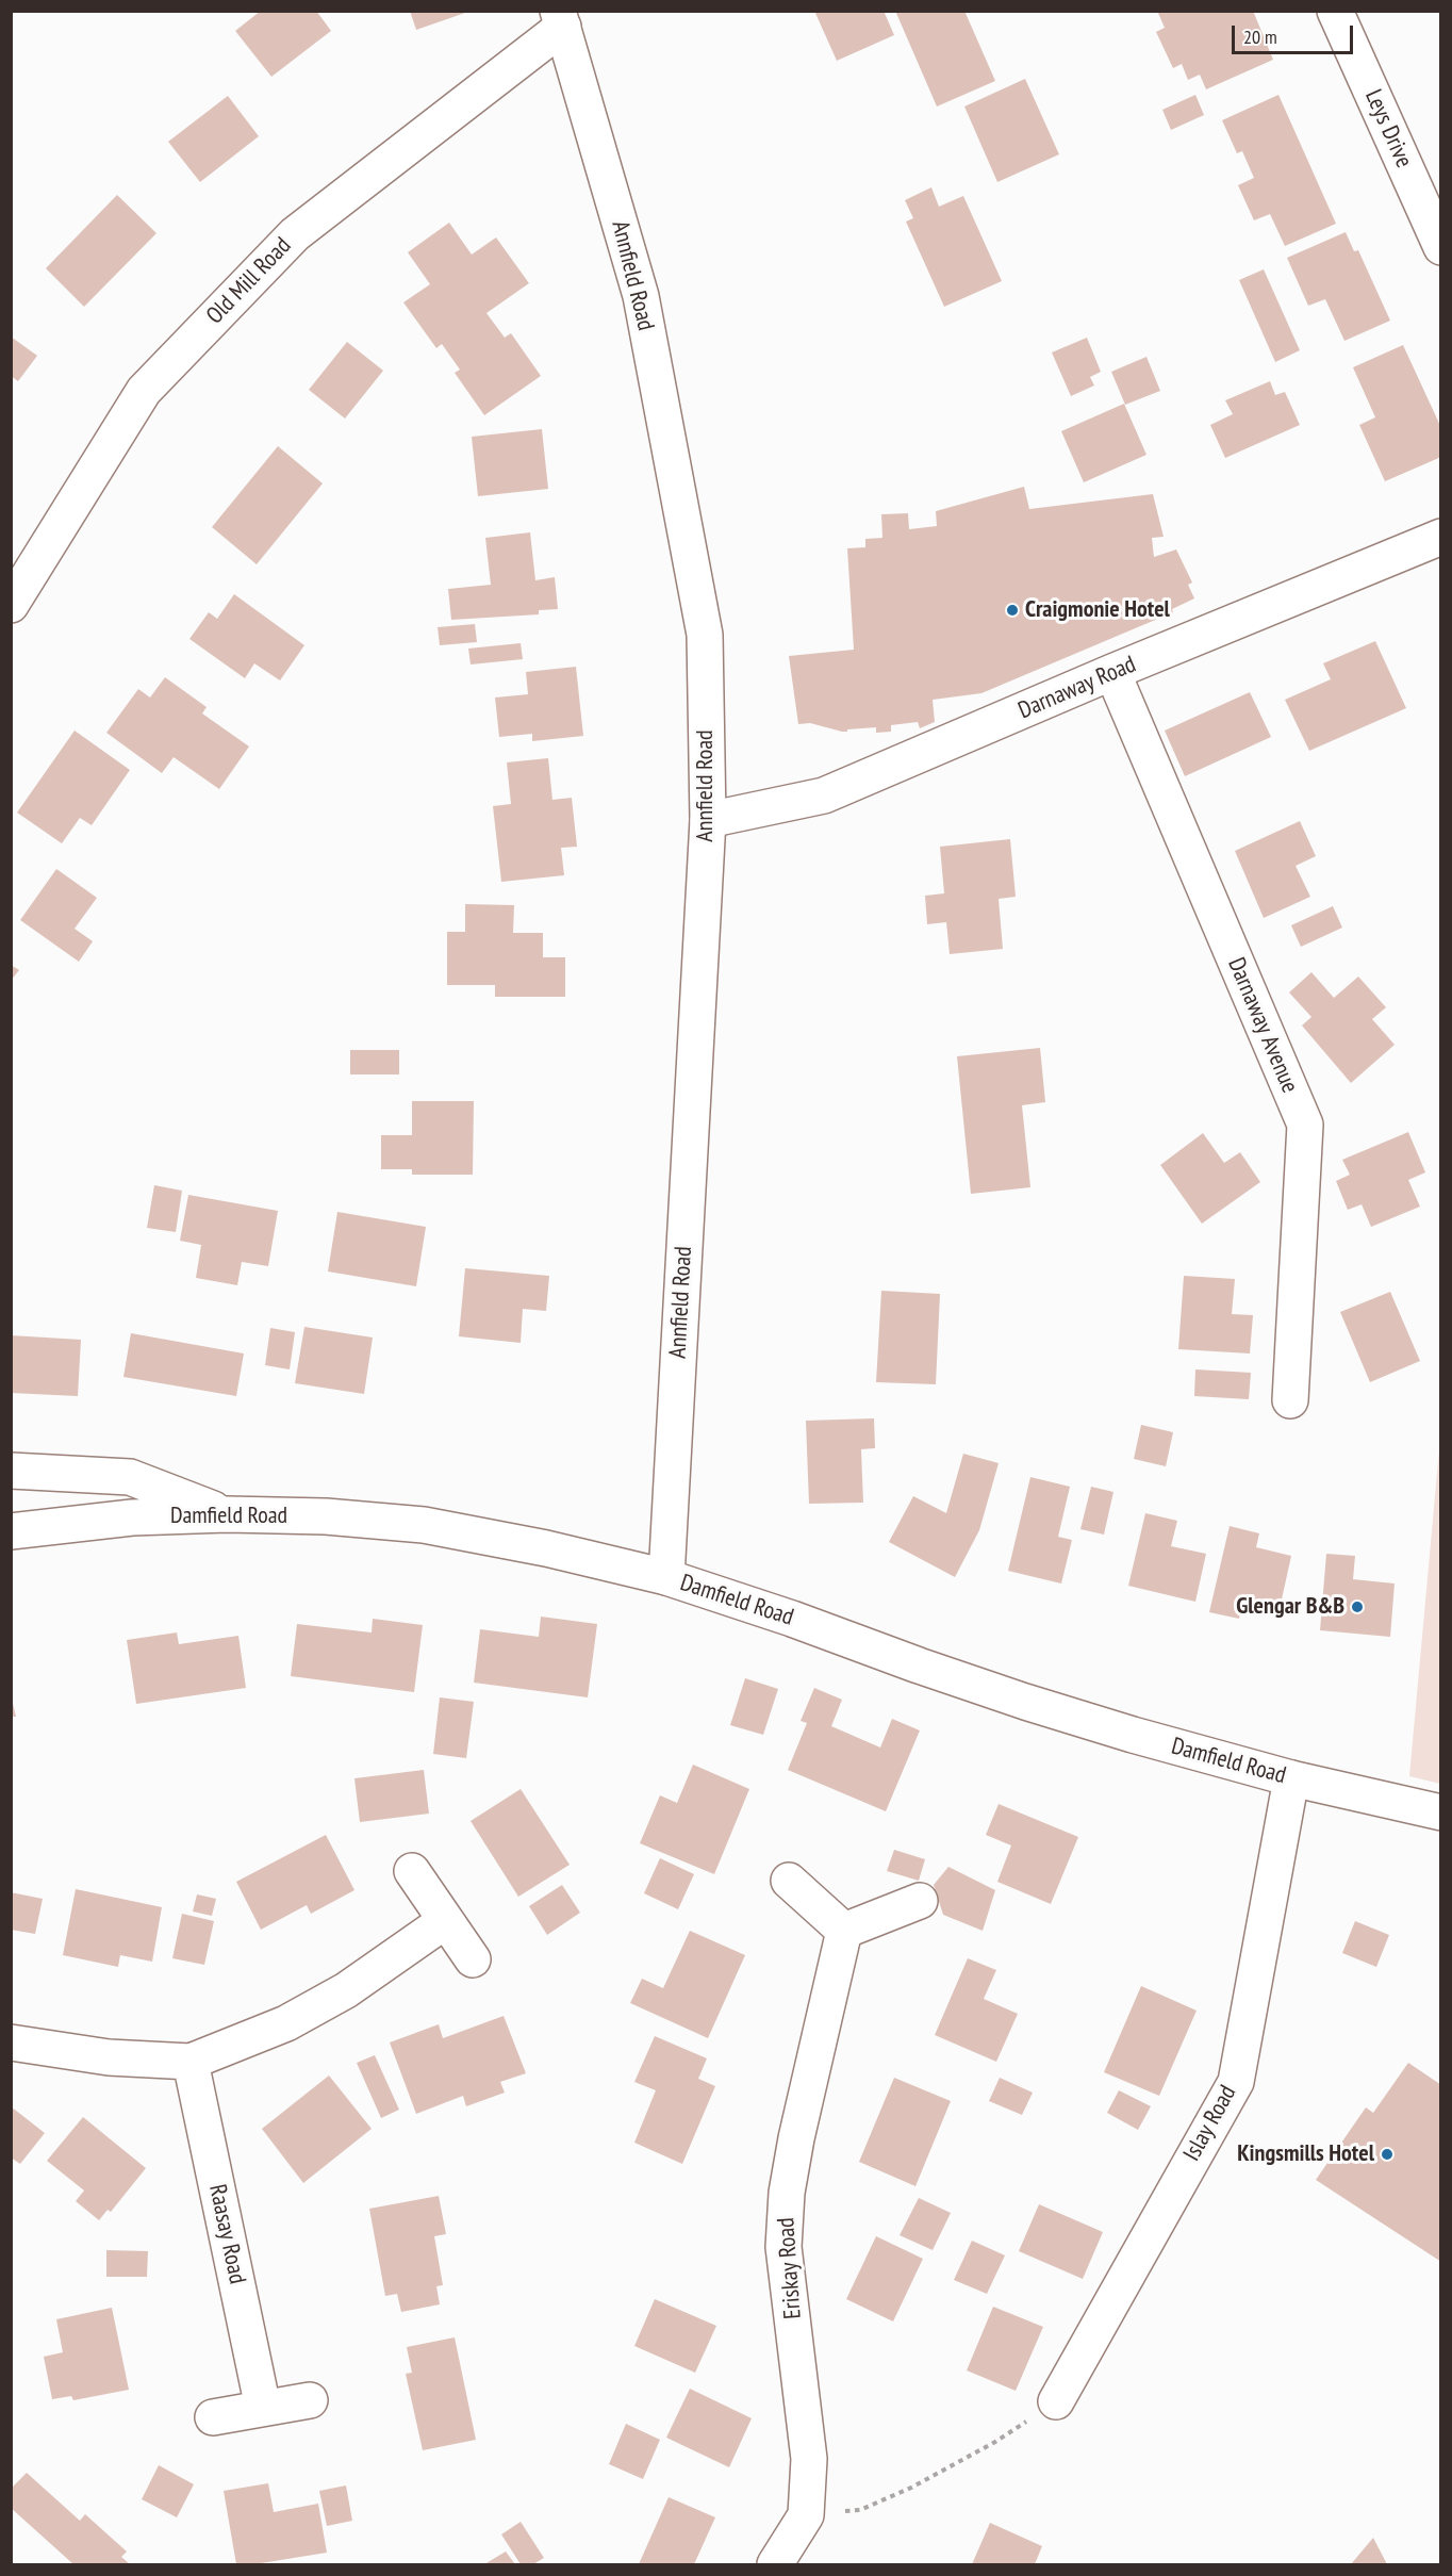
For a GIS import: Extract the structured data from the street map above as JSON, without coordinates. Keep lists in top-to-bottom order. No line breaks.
{"streets":{"street":["Leys Drive","Annfield Road","Old Mill Road","Darnaway Road","Darnaway Avenue","Damfield Road","Islay Road","Raasay Road","Eriskay Road"]},"crossings":[["Annfield Road","Old Mill Road"],["Annfield Road","Darnaway Road"],["Annfield Road","Damfield Road"],["Darnaway Road","Darnaway Avenue"],["Damfield Road","Islay Road"]],"places":["Craigmonie Hotel","Glengar B&B","Kingsmills Hotel"],"scale_bar":"20 m"}
